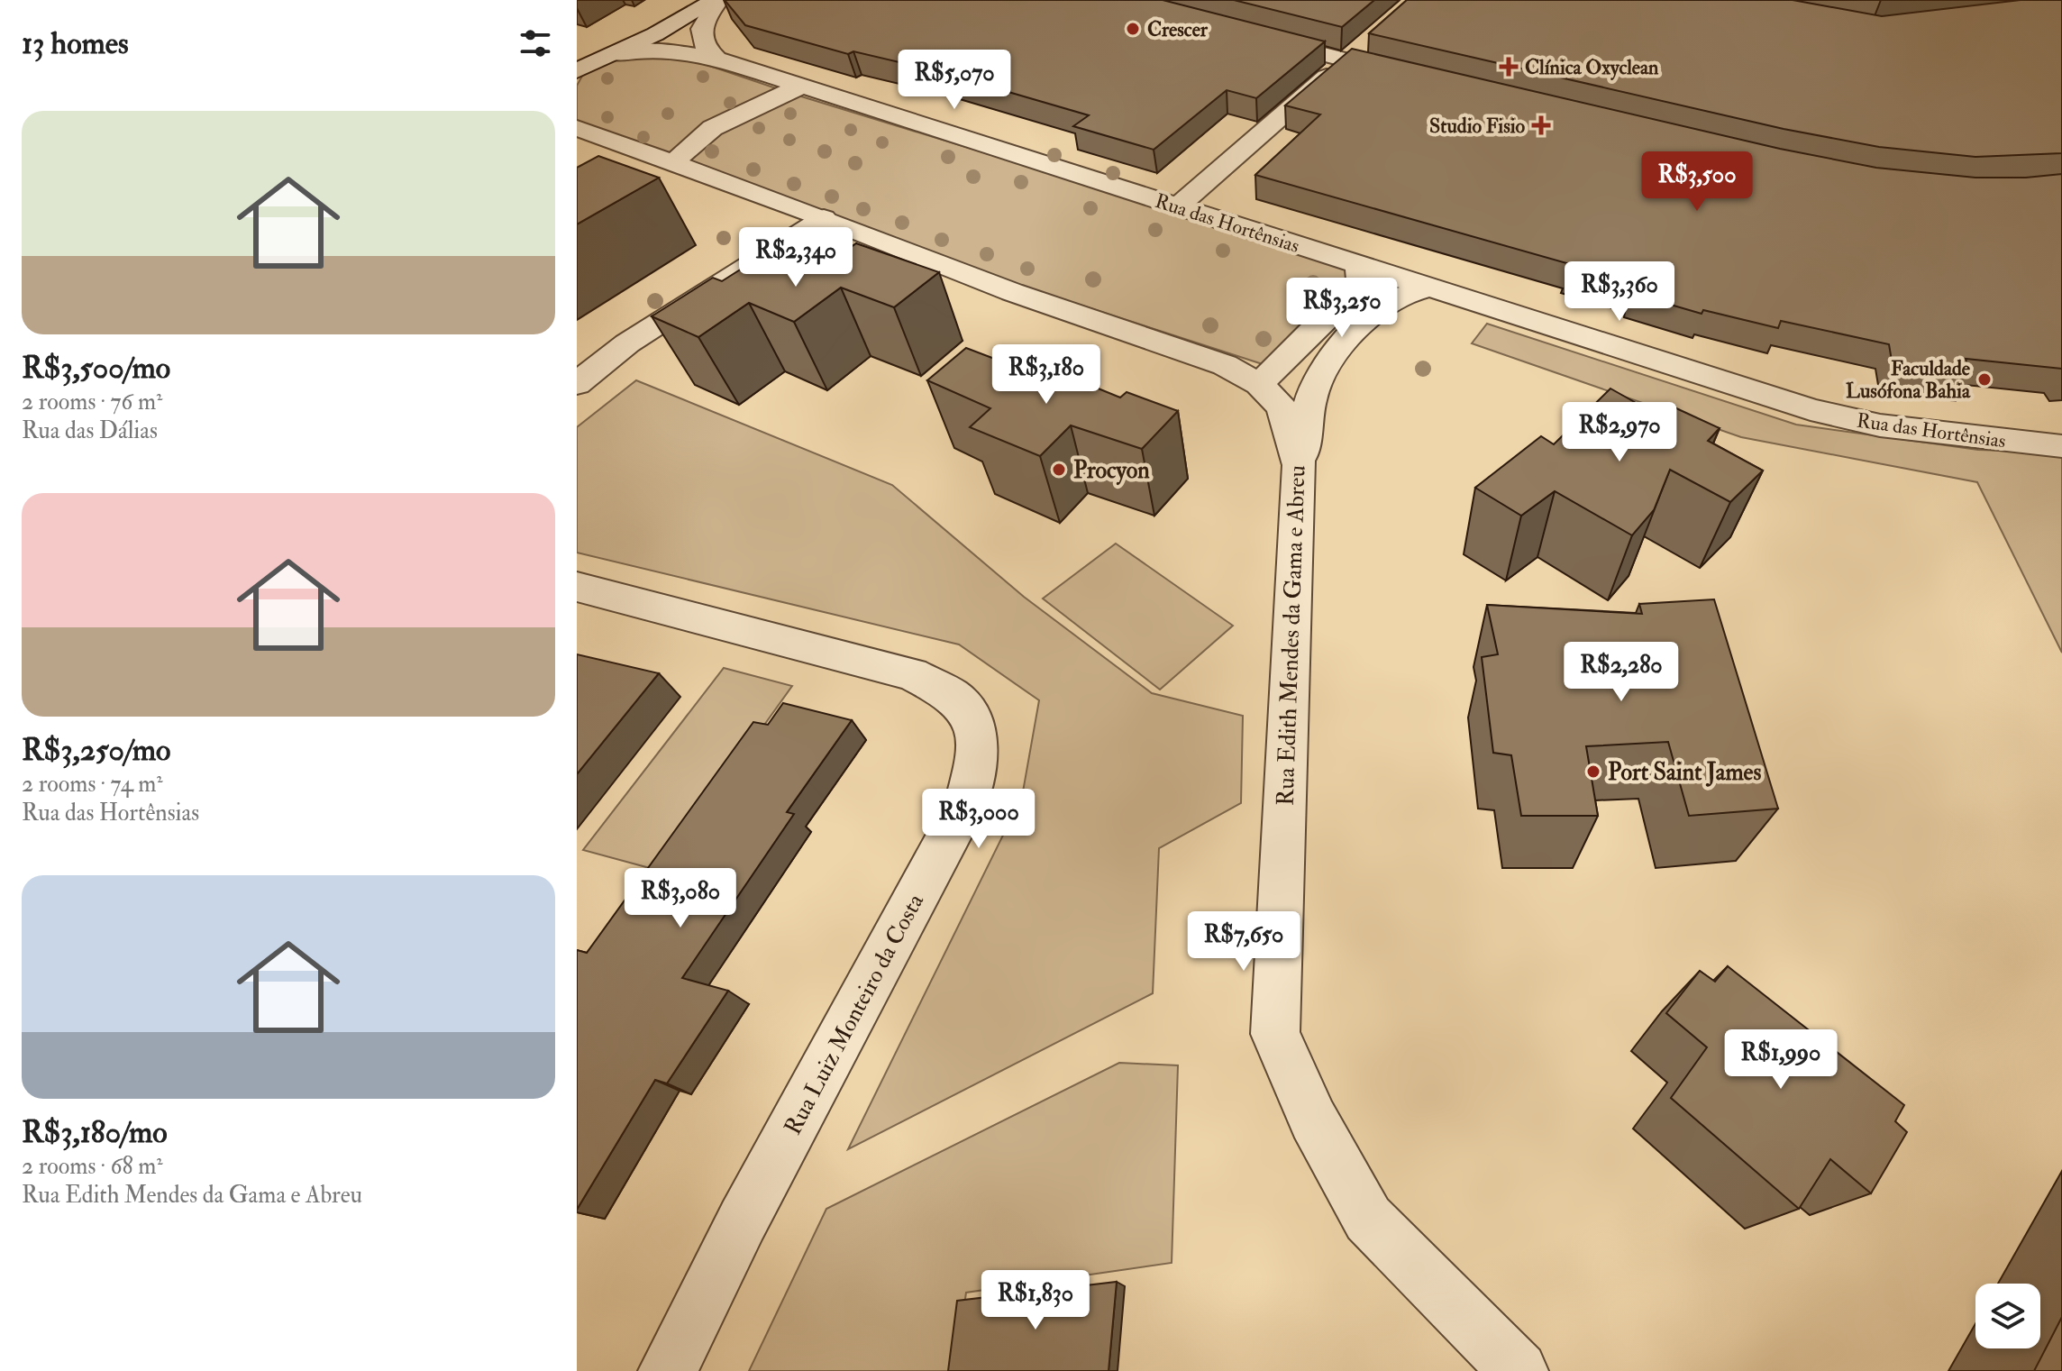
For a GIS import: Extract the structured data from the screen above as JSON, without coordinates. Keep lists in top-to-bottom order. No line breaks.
{"streets":{"street":["Rua das Hortênsias","Rua Edith Mendes da Gama e Abreu","Rua Luiz Monteiro da Costa"]},"places":{"other":["Crescer","Faculdade Lusófona Bahia","Procyon","Port Saint James"],"health":["Clínica Oxyclean","Studio Fisio"]},"page":{"heading":"13 homes","price":["R$5,070","R$3,500","R$2,340","R$3,360","R$3,250","R$3,180","R$2,970","R$2,280","R$3,000","R$3,080","R$7,650","R$1,990","R$1,830"],"list":[{"name":"R$3,500/mo","note":"2 rooms · 76 m² · Rua das Dálias"},{"name":"R$3,250/mo","note":"2 rooms · 74 m² · Rua das Hortênsias"},{"name":"R$3,180/mo","note":"2 rooms · 68 m² · Rua Edith Mendes da Gama e Abreu"}]}}
